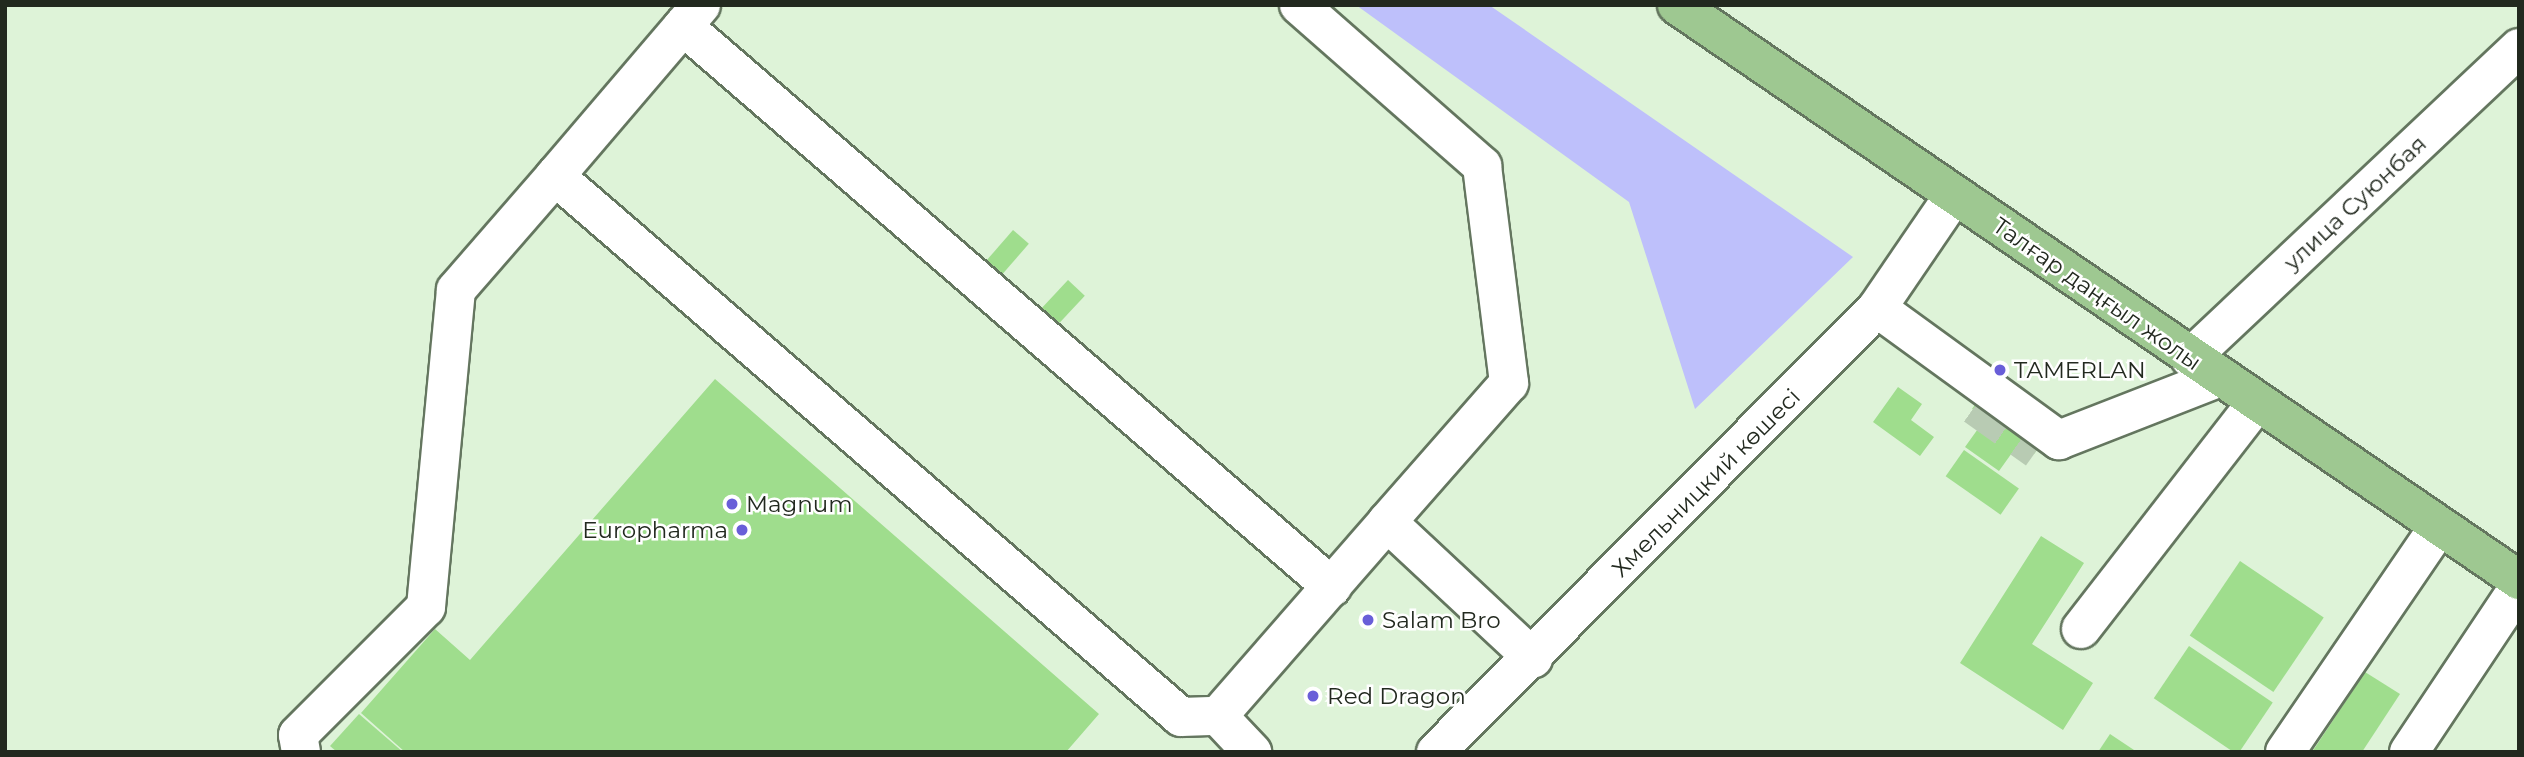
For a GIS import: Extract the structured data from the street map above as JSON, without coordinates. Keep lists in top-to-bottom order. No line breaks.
{"streets":{"main road":["Талғар даңғыл жолы"],"street":["улица Суюнбая","Хмельницкий көшесі"]},"crossings":[["улица Суюнбая","Талғар даңғыл жолы"],["Талғар даңғыл жолы","Хмельницкий көшесі"]],"places":["TAMERLAN","Magnum","Europharma","Salam Bro","Red Dragon"]}
